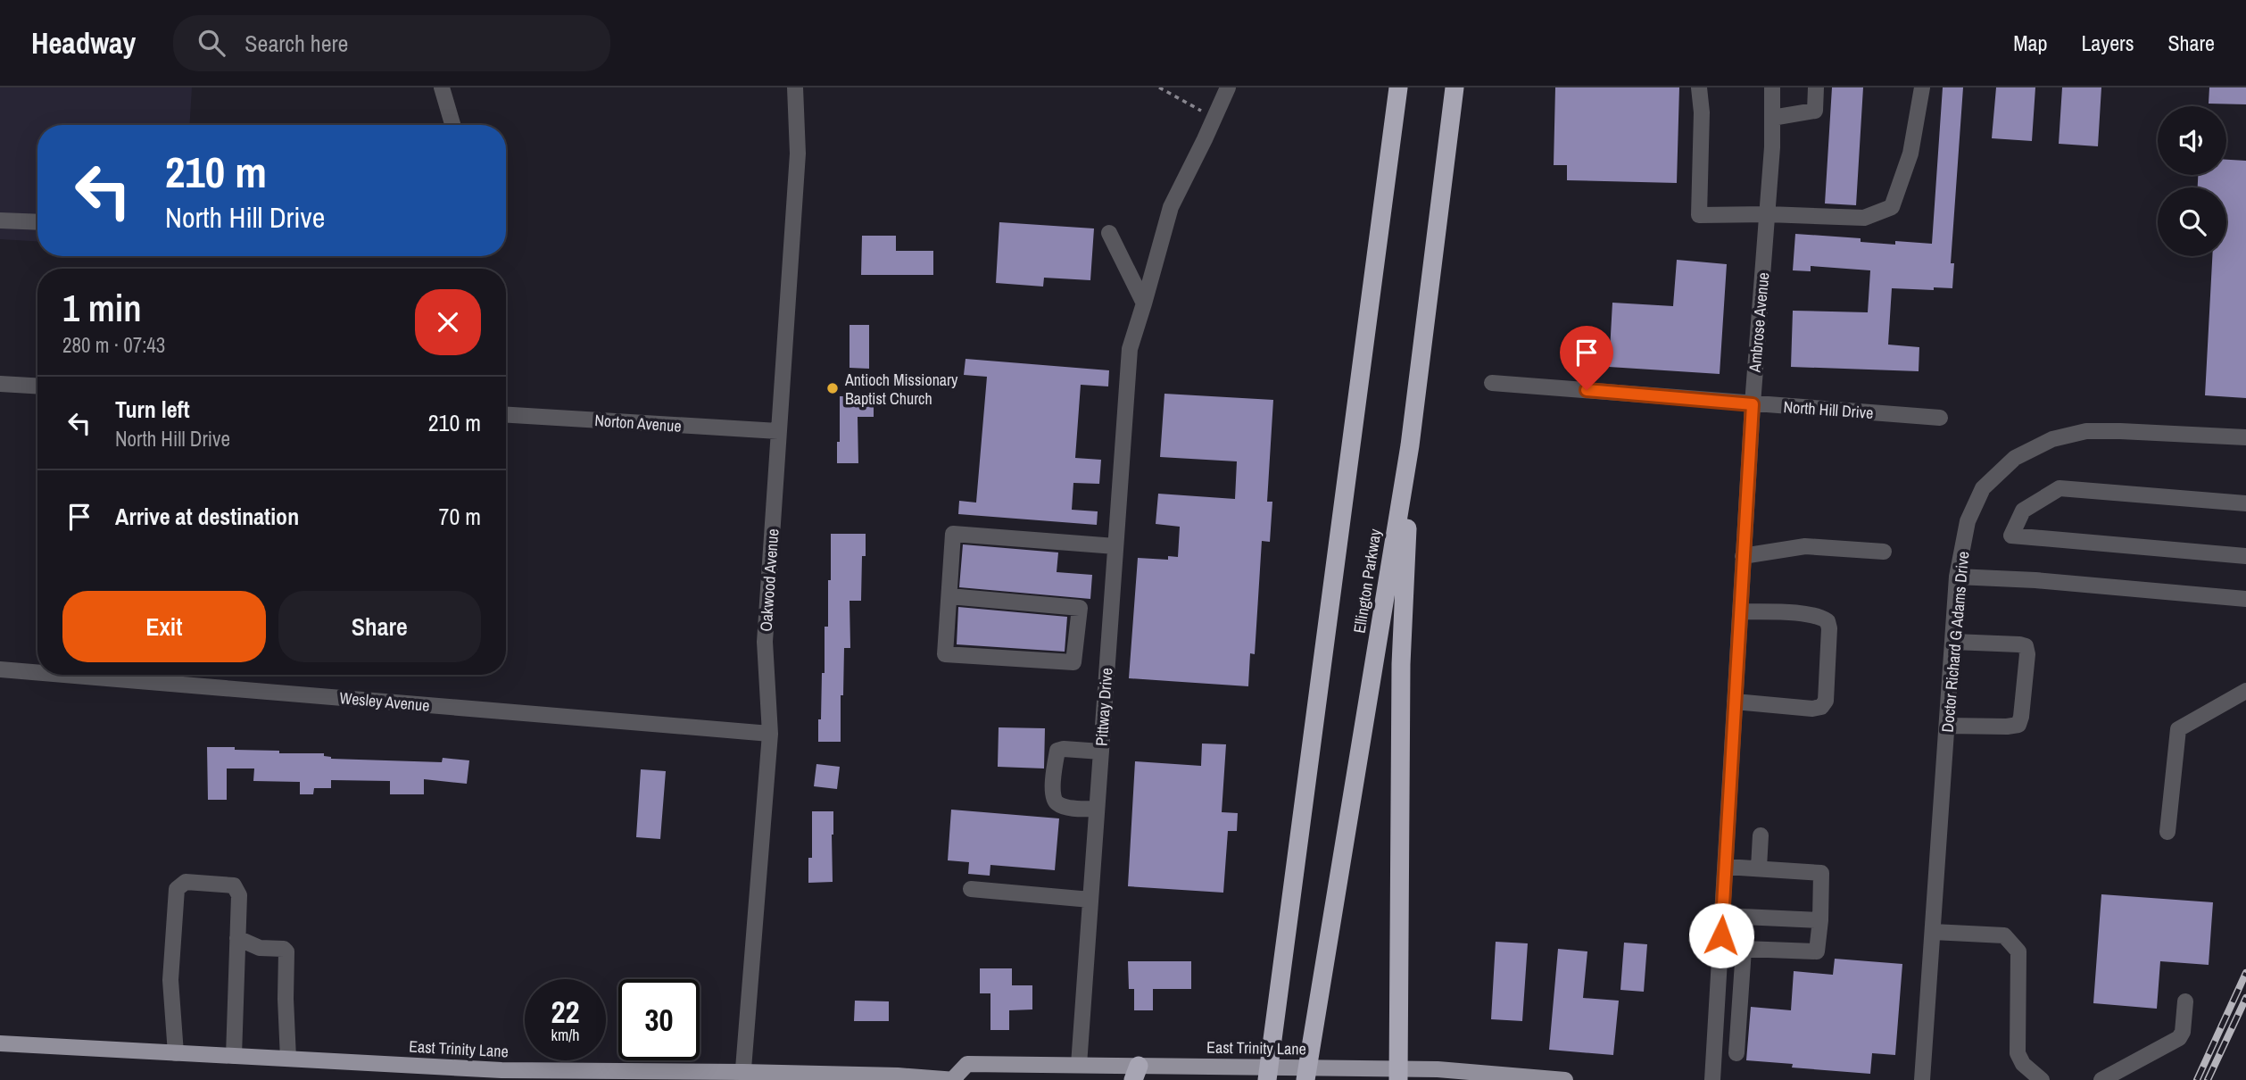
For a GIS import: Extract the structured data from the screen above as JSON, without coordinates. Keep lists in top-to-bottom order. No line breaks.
{"streets":{"highway":["Ellington Parkway"],"main road":["East Trinity Lane"],"street":["Ambrose Avenue","North Hill Drive","Norton Avenue","Oakwood Avenue","Doctor Richard G Adams Drive","Wesley Avenue","Pittway Drive"]},"crossings":[["Ambrose Avenue","North Hill Drive"],["Norton Avenue","Oakwood Avenue"],["Oakwood Avenue","Wesley Avenue"],["Oakwood Avenue","East Trinity Lane"],["Pittway Drive","East Trinity Lane"]],"places":["Antioch Missionary Baptist Church"],"page":{"header":"Headway","search":"Search here","nav":["Map","Layers","Share"],"turn":["210 m","North Hill Drive"],"heading":["1 min","280 m · 07:43"],"list":[{"name":"Turn left","note":"North Hill Drive","value":"210 m"},{"name":"Arrive at destination","value":"70 m"}],"buttons":["Exit","Share"],"speed":"22 km/h","limit":"30"}}
